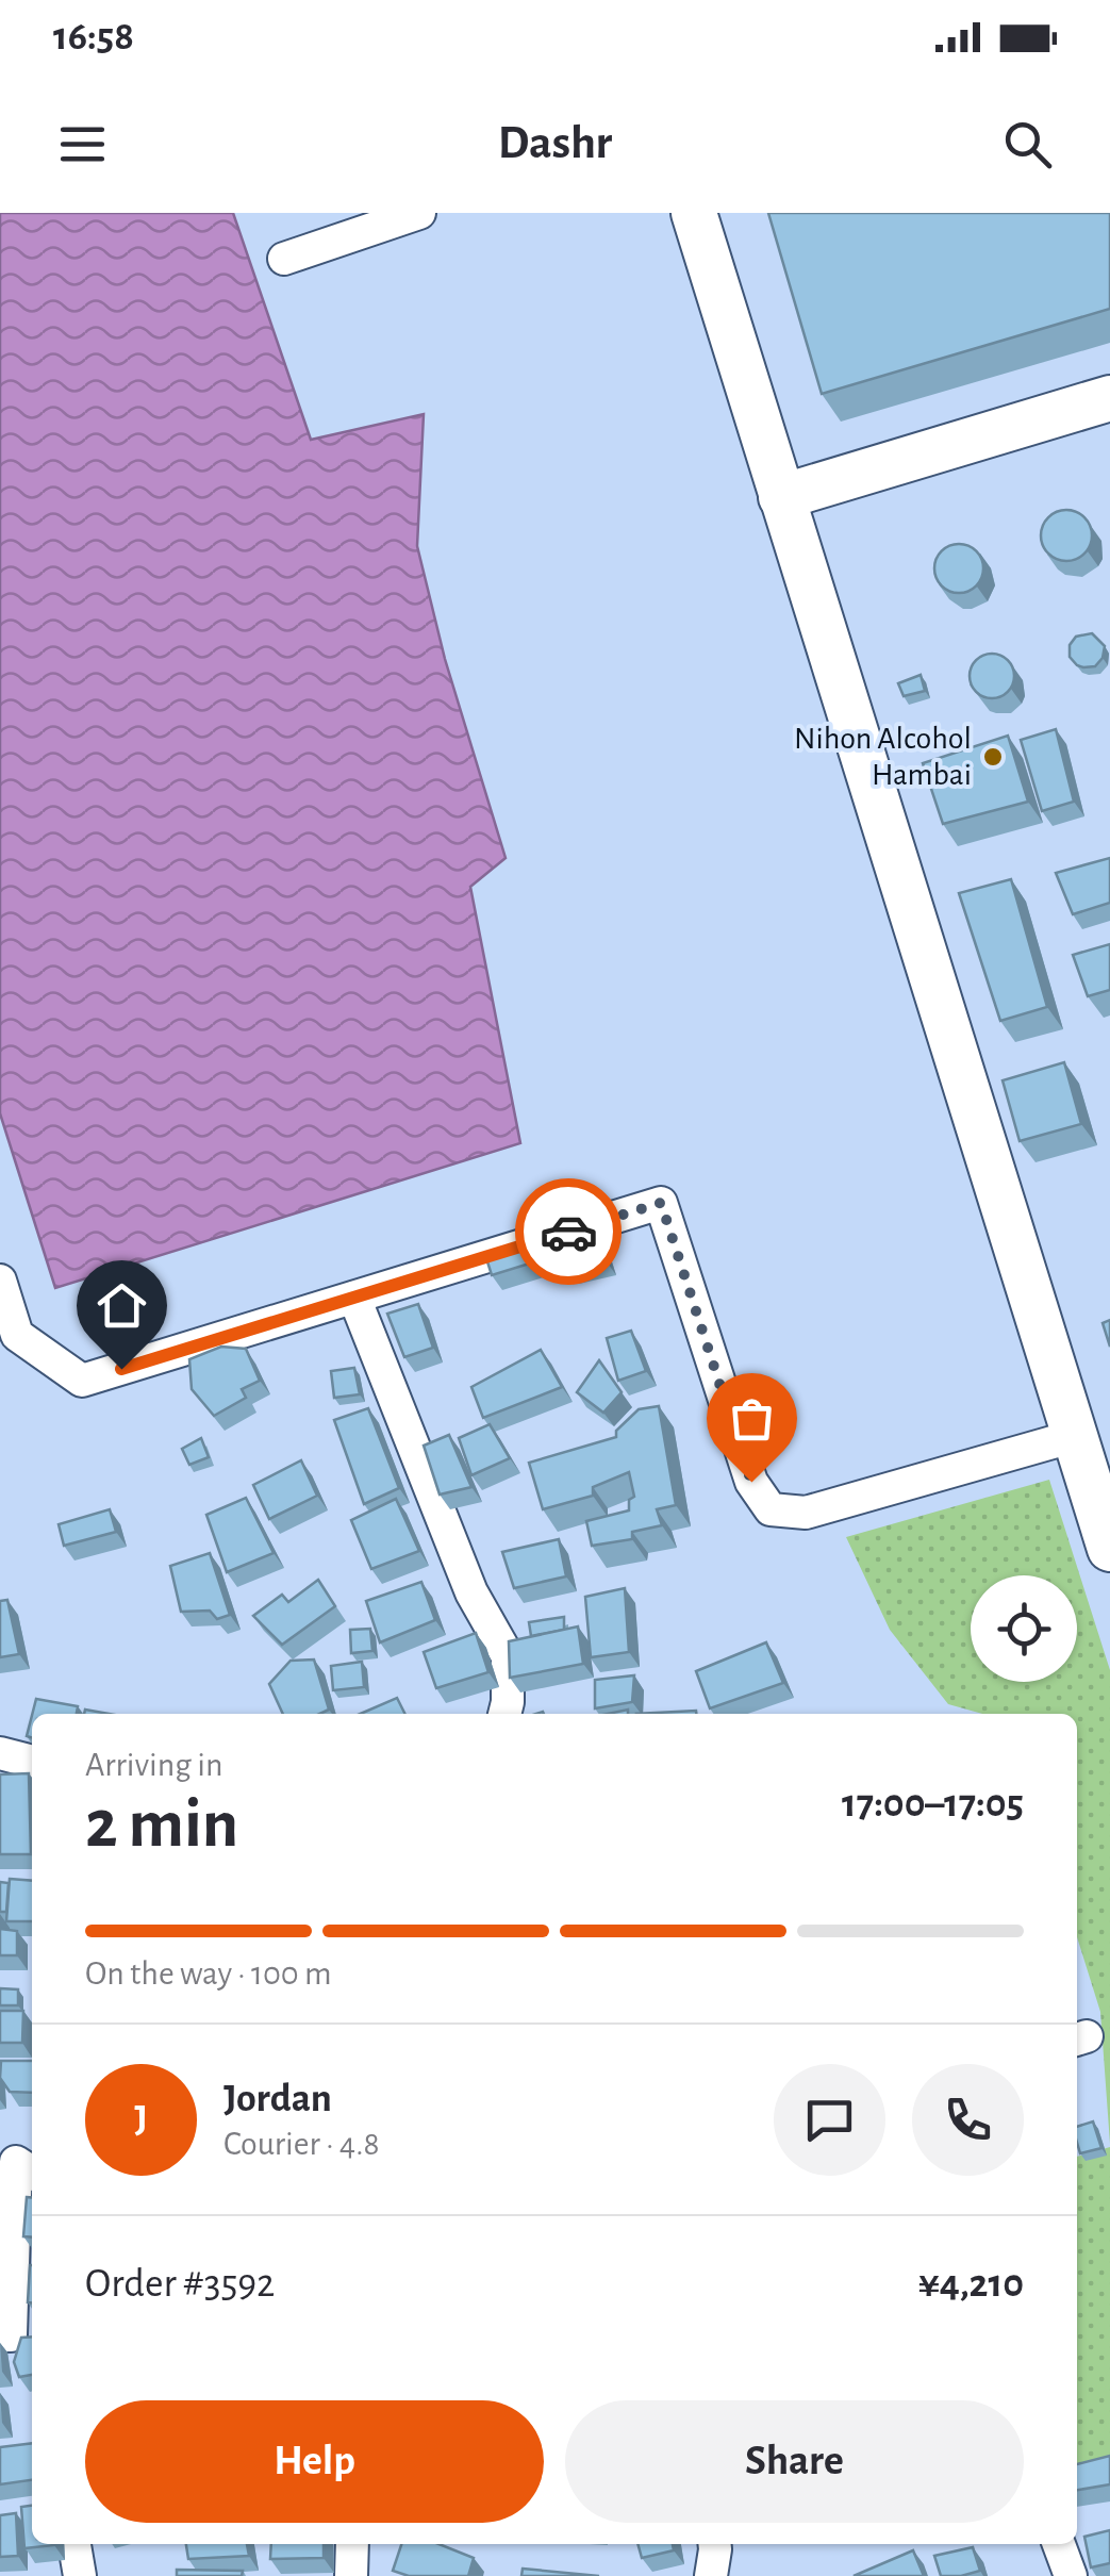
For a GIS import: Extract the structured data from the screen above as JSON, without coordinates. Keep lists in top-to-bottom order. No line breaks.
{"places":["Nihon Alcohol Hambai"],"page":{"status":"16:58","header":"Dashr","heading":["2 min","Arriving in","17:00–17:05"],"panel":["Jordan","Courier · 4.8","Order #3592","¥4,210"],"bar":"On the way · 100 m","round":"J","buttons":["Help","Share"]}}
